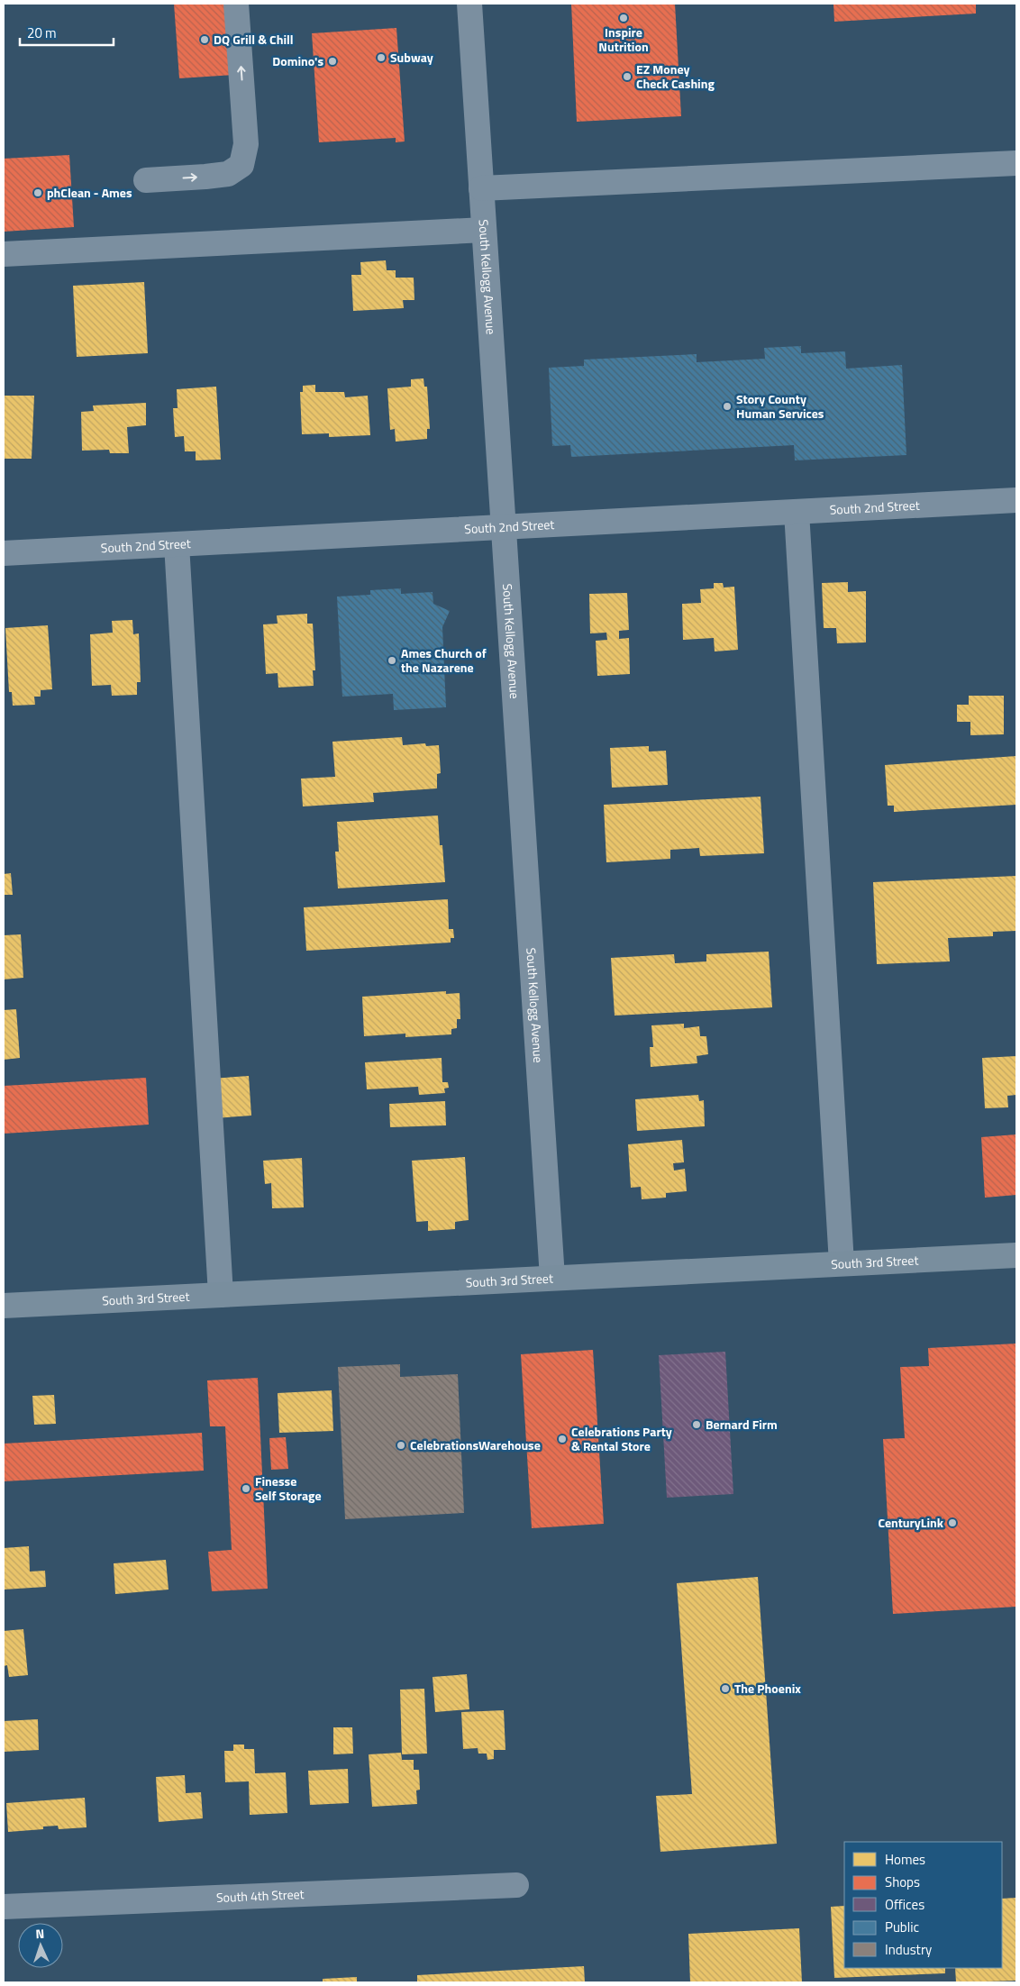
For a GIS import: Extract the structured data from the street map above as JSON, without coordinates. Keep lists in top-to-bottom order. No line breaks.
{"streets":{"main road":["South 3rd Street"],"street":["South Kellogg Avenue","South 2nd Street","South 4th Street"]},"crossings":[["South Kellogg Avenue","South 2nd Street"],["South Kellogg Avenue","South 3rd Street"]],"places":["Inspire Nutrition","DQ Grill & Chill","Subway","Domino's","EZ Money Check Cashing","phClean - Ames","Story County Human Services","Ames Church of the Nazarene","Bernard Firm","Celebrations Party & Rental Store","CelebrationsWarehouse","Finesse Self Storage","CenturyLink","The Phoenix"],"legend":["Homes","Shops","Offices","Public","Industry"],"scale_bar":"20 m","north":"top"}
